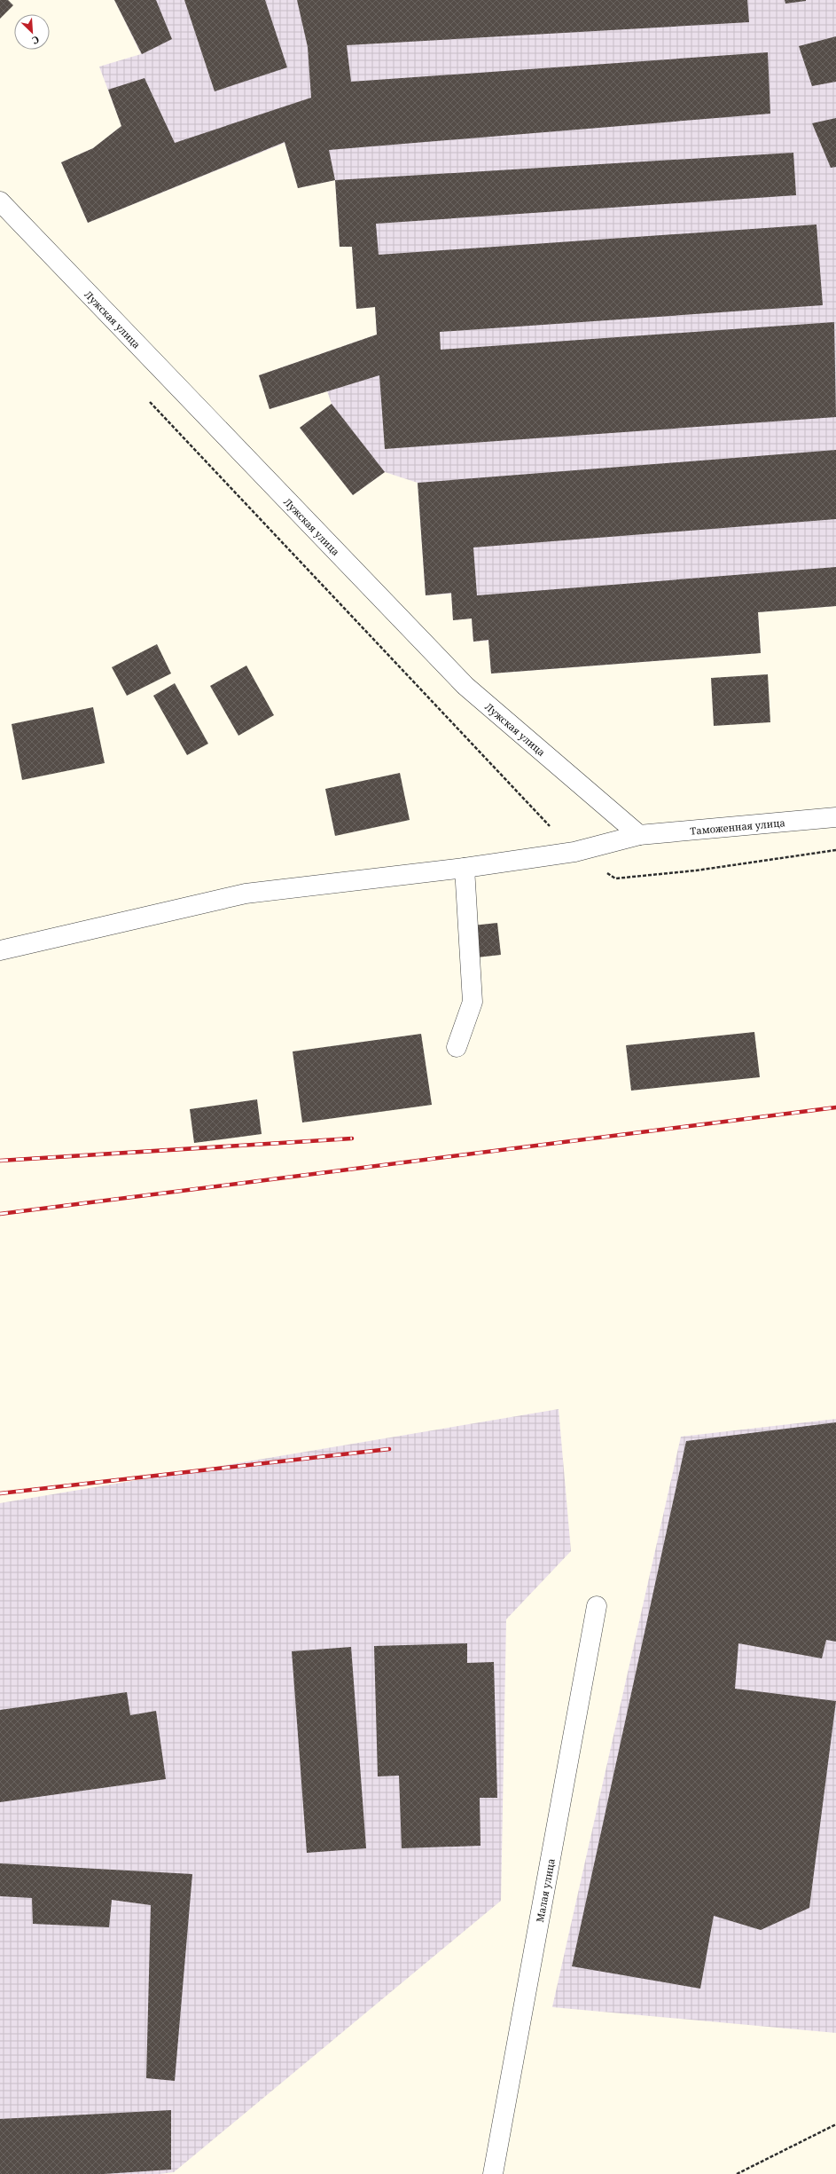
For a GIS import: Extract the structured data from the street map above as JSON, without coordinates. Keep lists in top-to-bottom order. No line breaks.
{"streets":{"street":["Лужская улица","Таможенная улица","Малая улица"]},"crossings":[["Лужская улица","Таможенная улица"]],"north":"bottom right"}
